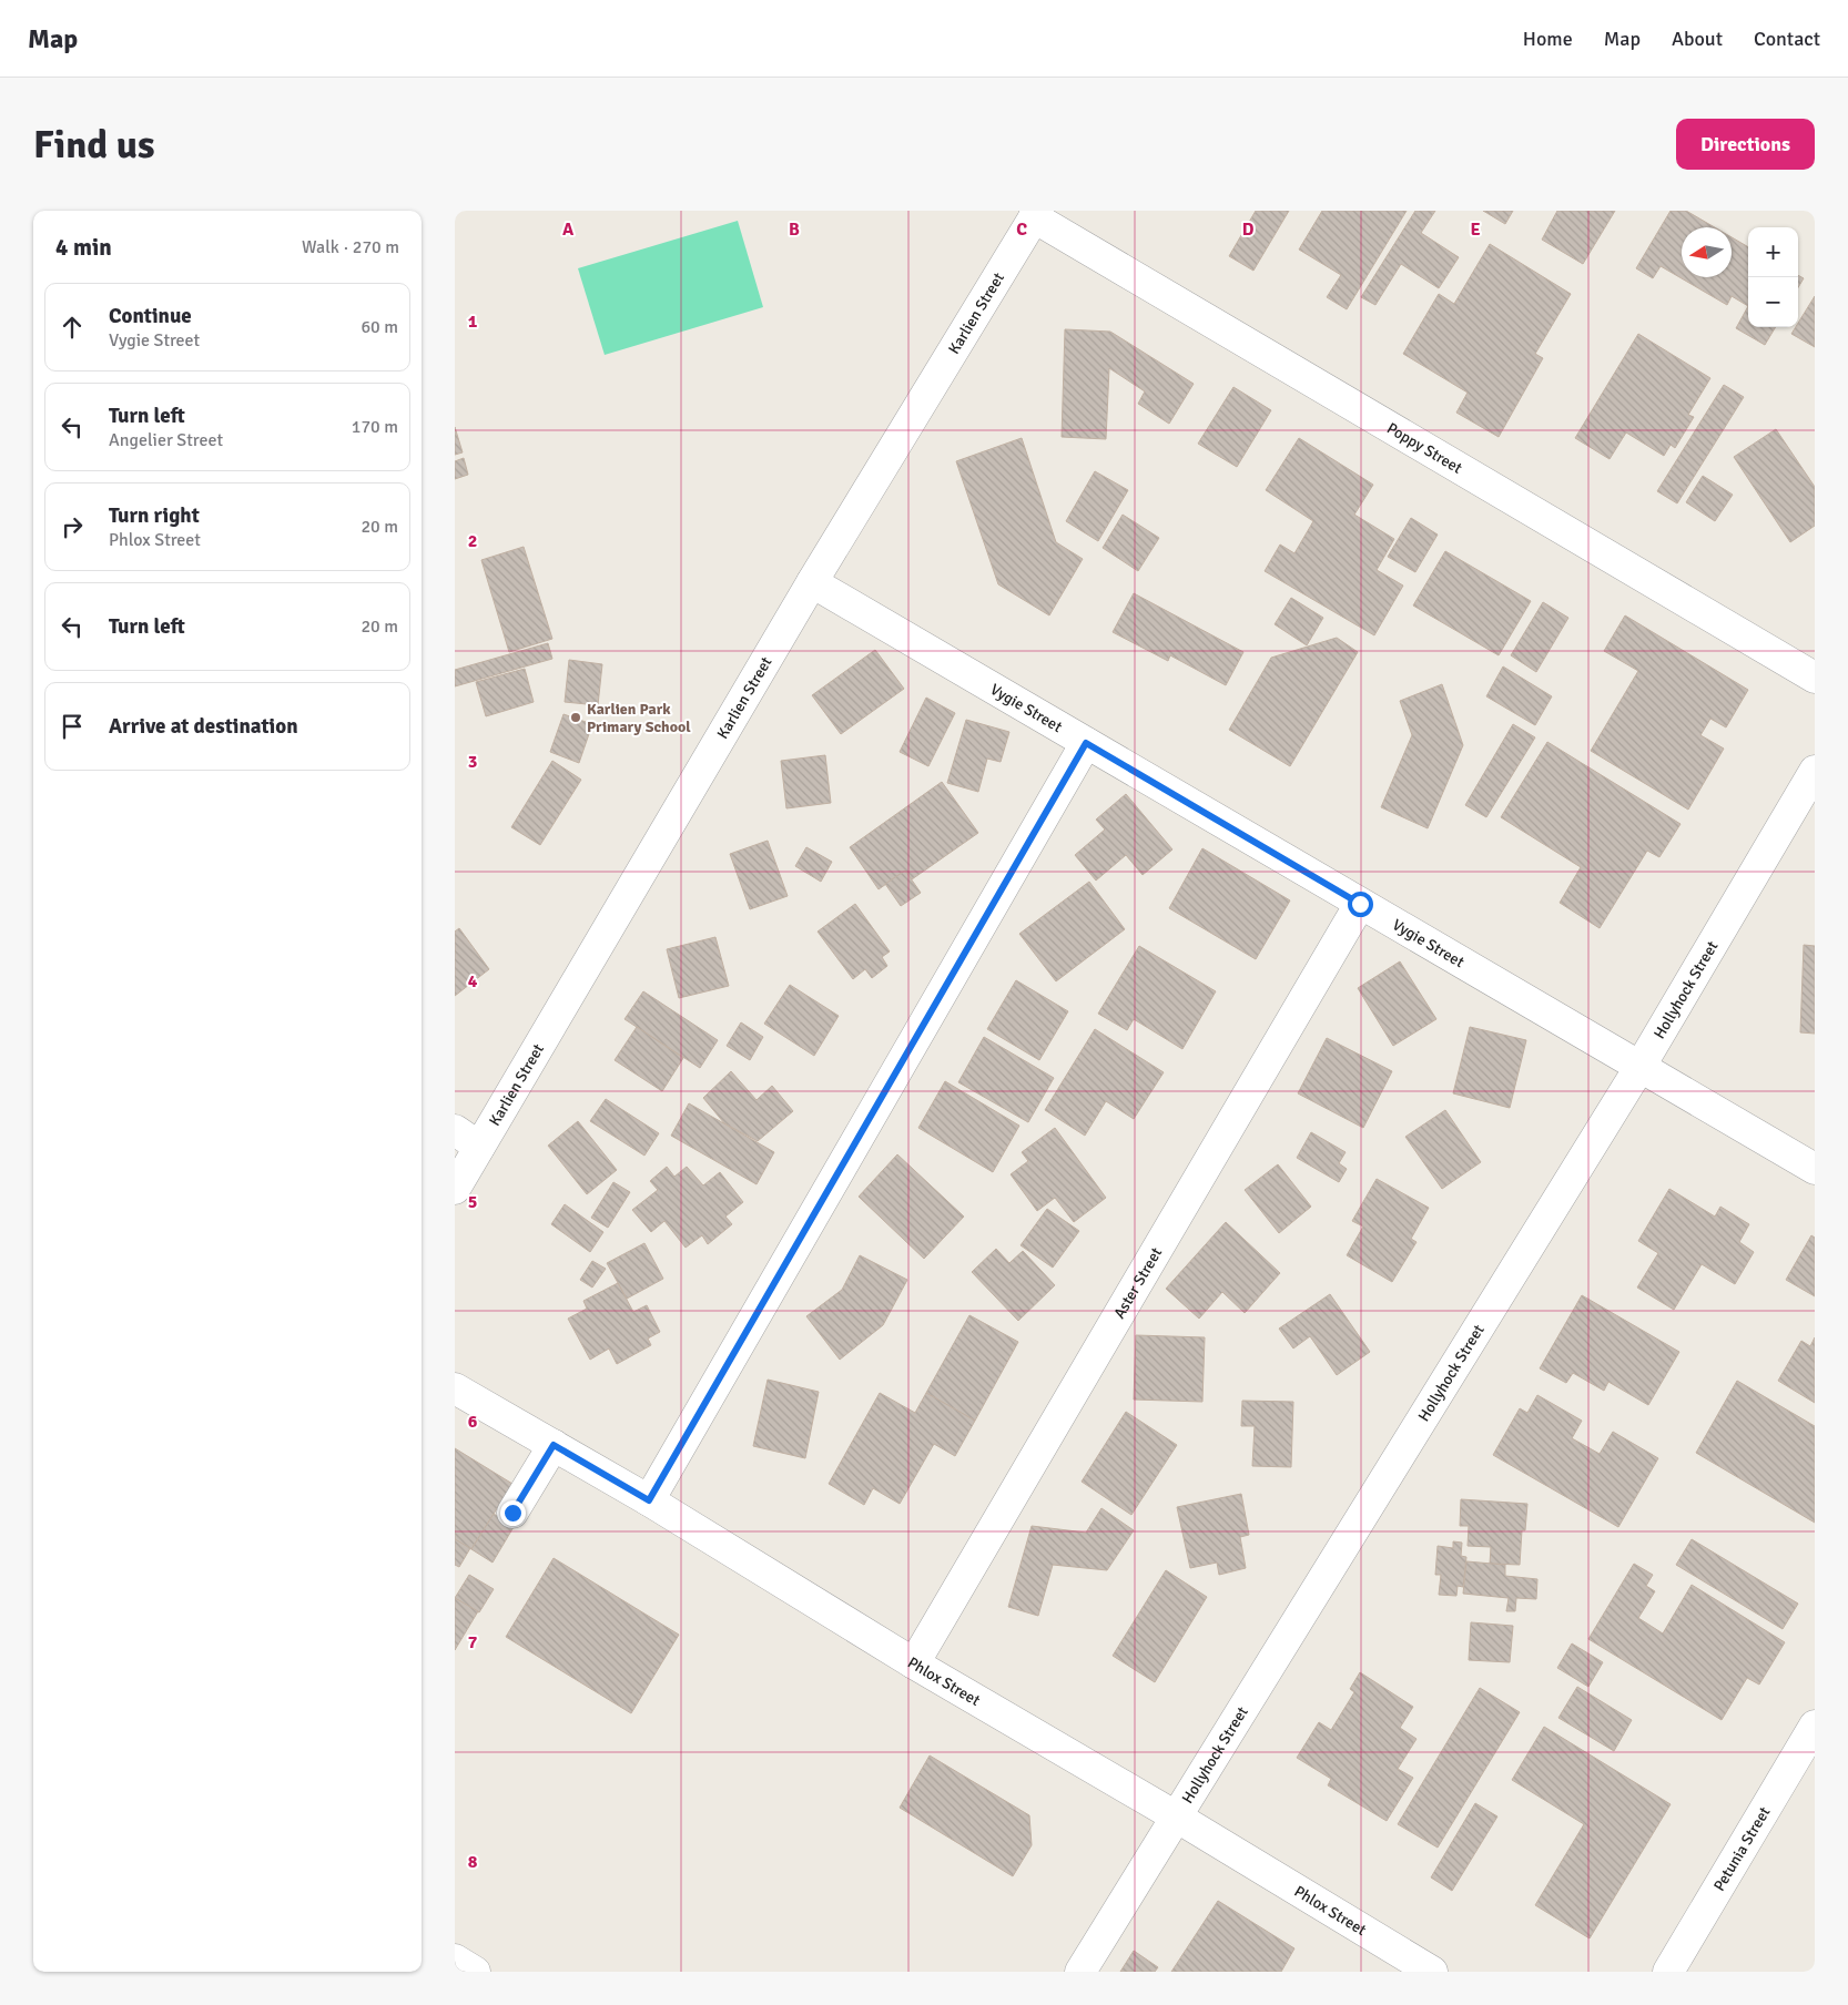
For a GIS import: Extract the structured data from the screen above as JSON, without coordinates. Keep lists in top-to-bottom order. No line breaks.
{"streets":{"street":["Karlien Street","Poppy Street","Vygie Street","Hollyhock Street","Aster Street","Phlox Street","Petunia Street"]},"crossings":[["Karlien Street","Poppy Street"],["Karlien Street","Vygie Street"],["Vygie Street","Hollyhock Street"],["Vygie Street","Aster Street"],["Hollyhock Street","Phlox Street"],["Aster Street","Phlox Street"]],"places":["Karlien Park Primary School"],"north":"left","page":{"header":"Map","nav":["Home","Map","About","Contact"],"buttons":"Directions","title":"Find us","heading":["4 min","Walk · 270 m"],"map_buttons":["+","−"],"list":[["Continue","Vygie Street","60 m"],["Turn left","Angelier Street","170 m"],["Turn right","Phlox Street","20 m"],["Turn left","20 m"],"Arrive at destination"]},"grid":{"columns":["A","B","C","D","E"],"rows":["1","2","3","4","5","6","7","8"]}}
